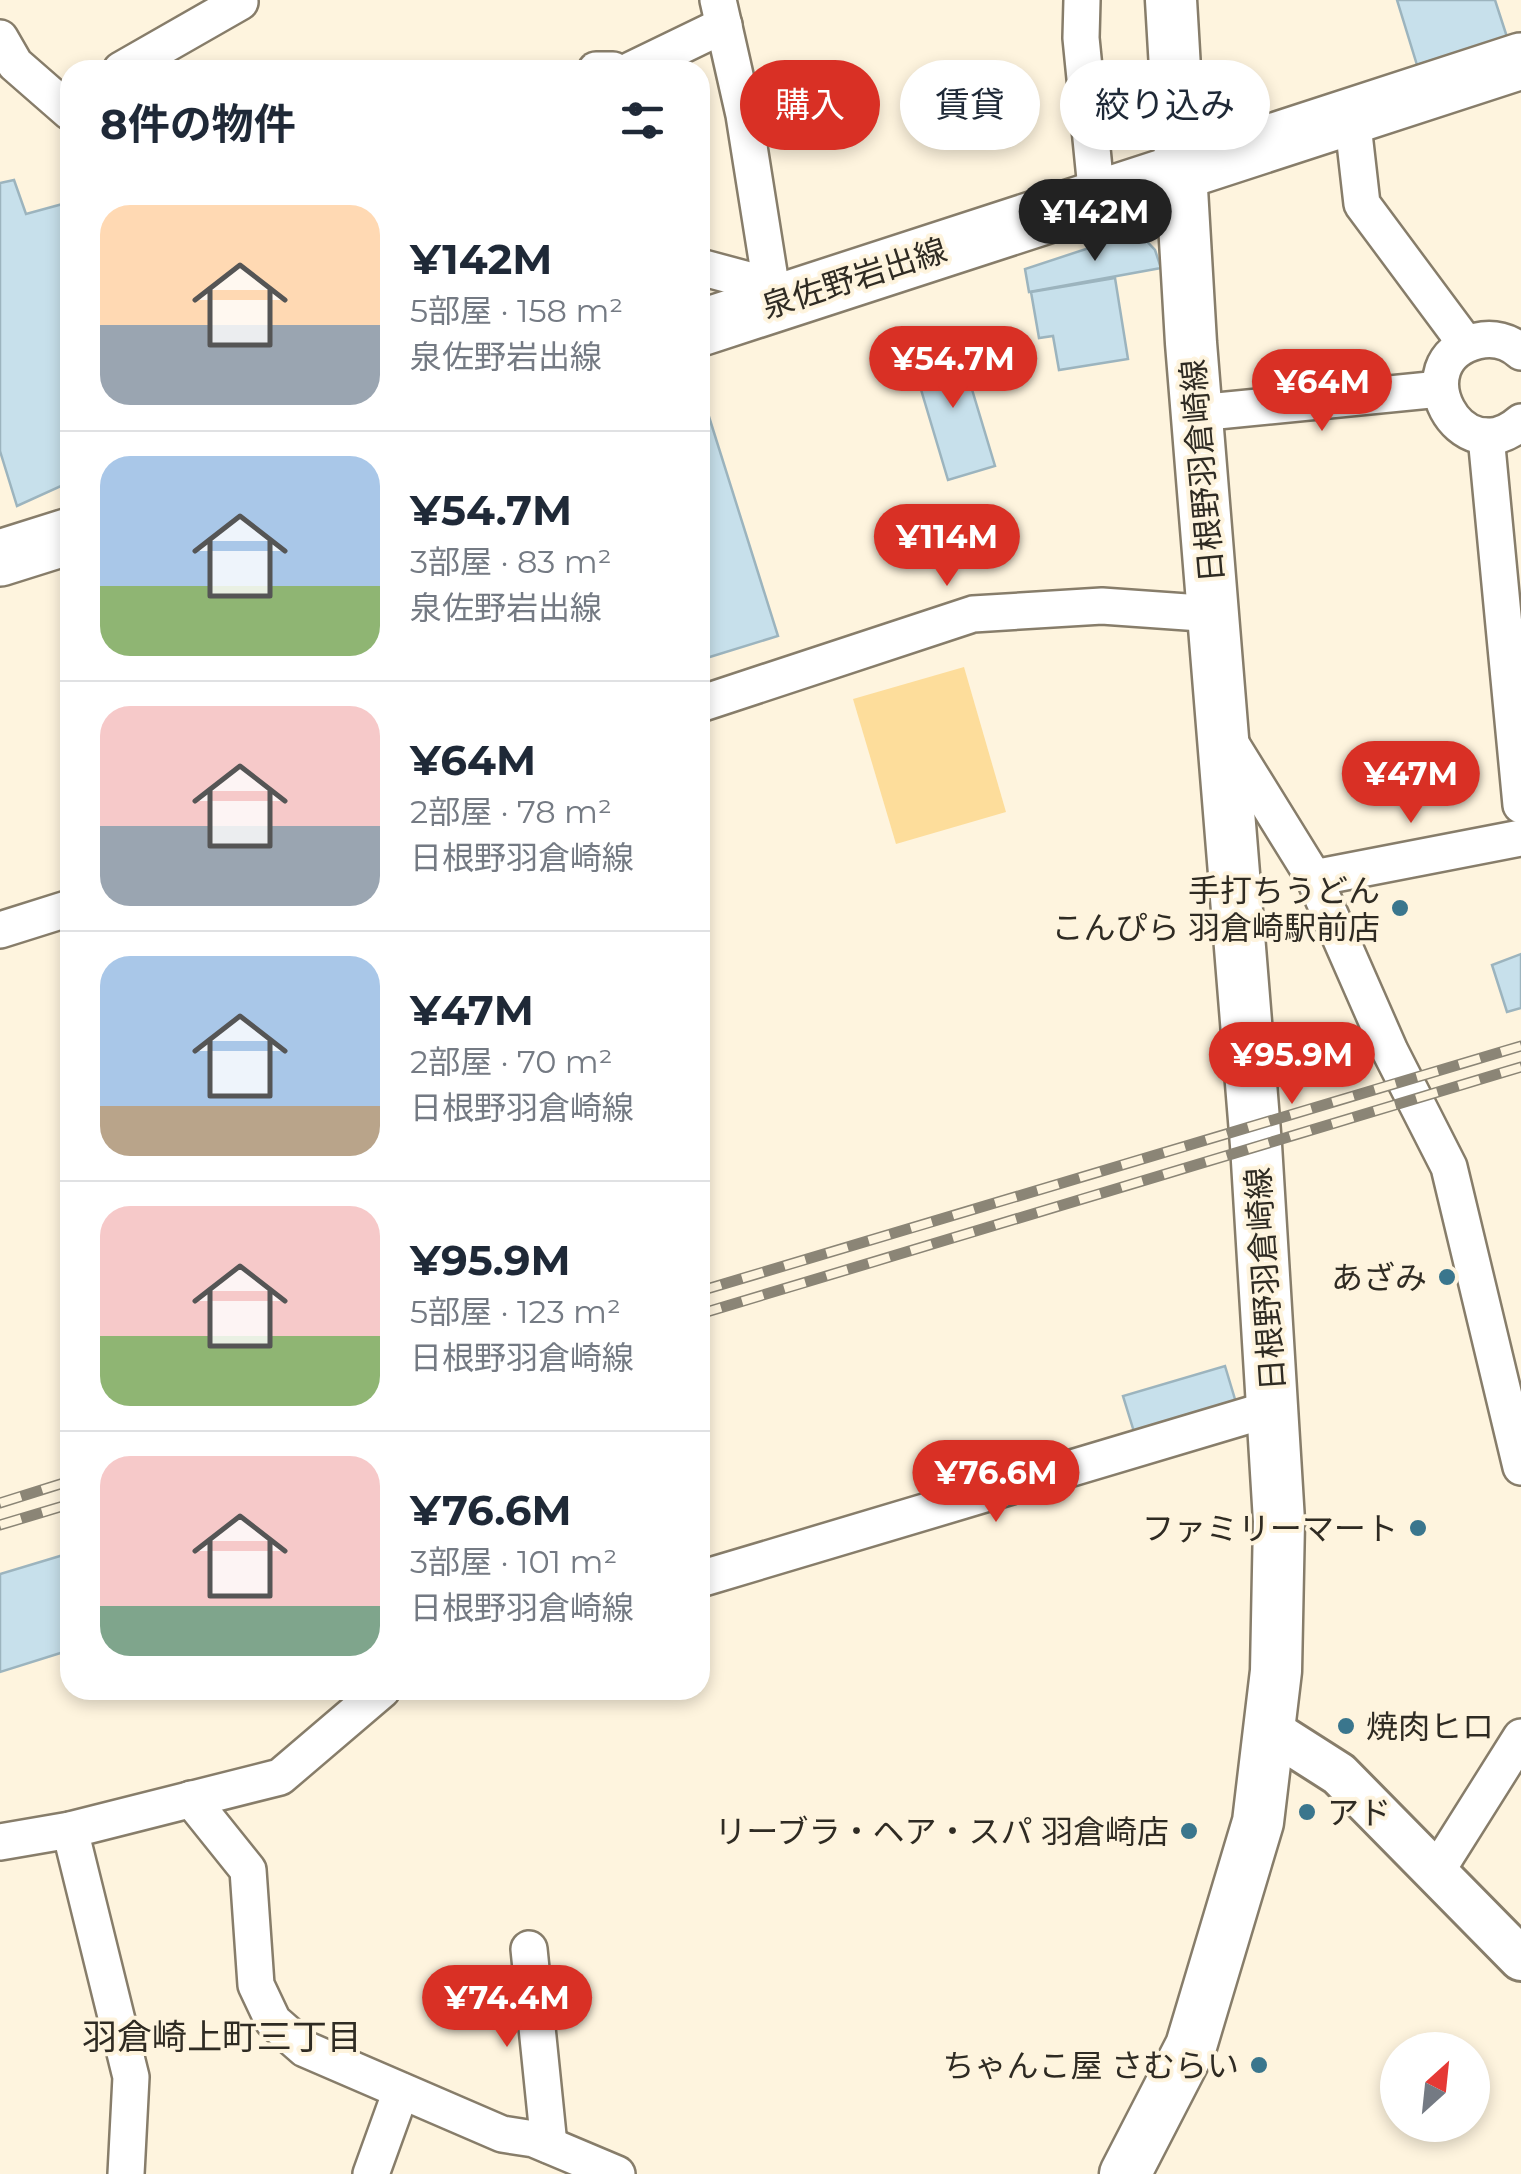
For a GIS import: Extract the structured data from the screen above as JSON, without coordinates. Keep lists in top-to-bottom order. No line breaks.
{"streets":{"main road":["泉佐野岩出線","日根野羽倉崎線"]},"crossings":[["泉佐野岩出線","日根野羽倉崎線"]],"districts":["羽倉崎上町三丁目"],"places":["手打ちうどん こんぴら 羽倉崎駅前店","あざみ","ファミリーマート","焼肉ヒロ","アド","リーブラ・ヘア・スパ 羽倉崎店","ちゃんこ屋 さむらい"],"north":"top right","page":{"chip":["購入","賃貸","絞り込み"],"heading":"8件の物件","price":["¥142M","¥54.7M","¥64M","¥114M","¥47M","¥95.9M","¥76.6M","¥74.4M"],"list":[{"name":"¥142M","note":"5部屋 · 158 m² · 泉佐野岩出線"},{"name":"¥54.7M","note":"3部屋 · 83 m² · 泉佐野岩出線"},{"name":"¥64M","note":"2部屋 · 78 m² · 日根野羽倉崎線"},{"name":"¥47M","note":"2部屋 · 70 m² · 日根野羽倉崎線"},{"name":"¥95.9M","note":"5部屋 · 123 m² · 日根野羽倉崎線"},{"name":"¥76.6M","note":"3部屋 · 101 m² · 日根野羽倉崎線"}]}}
